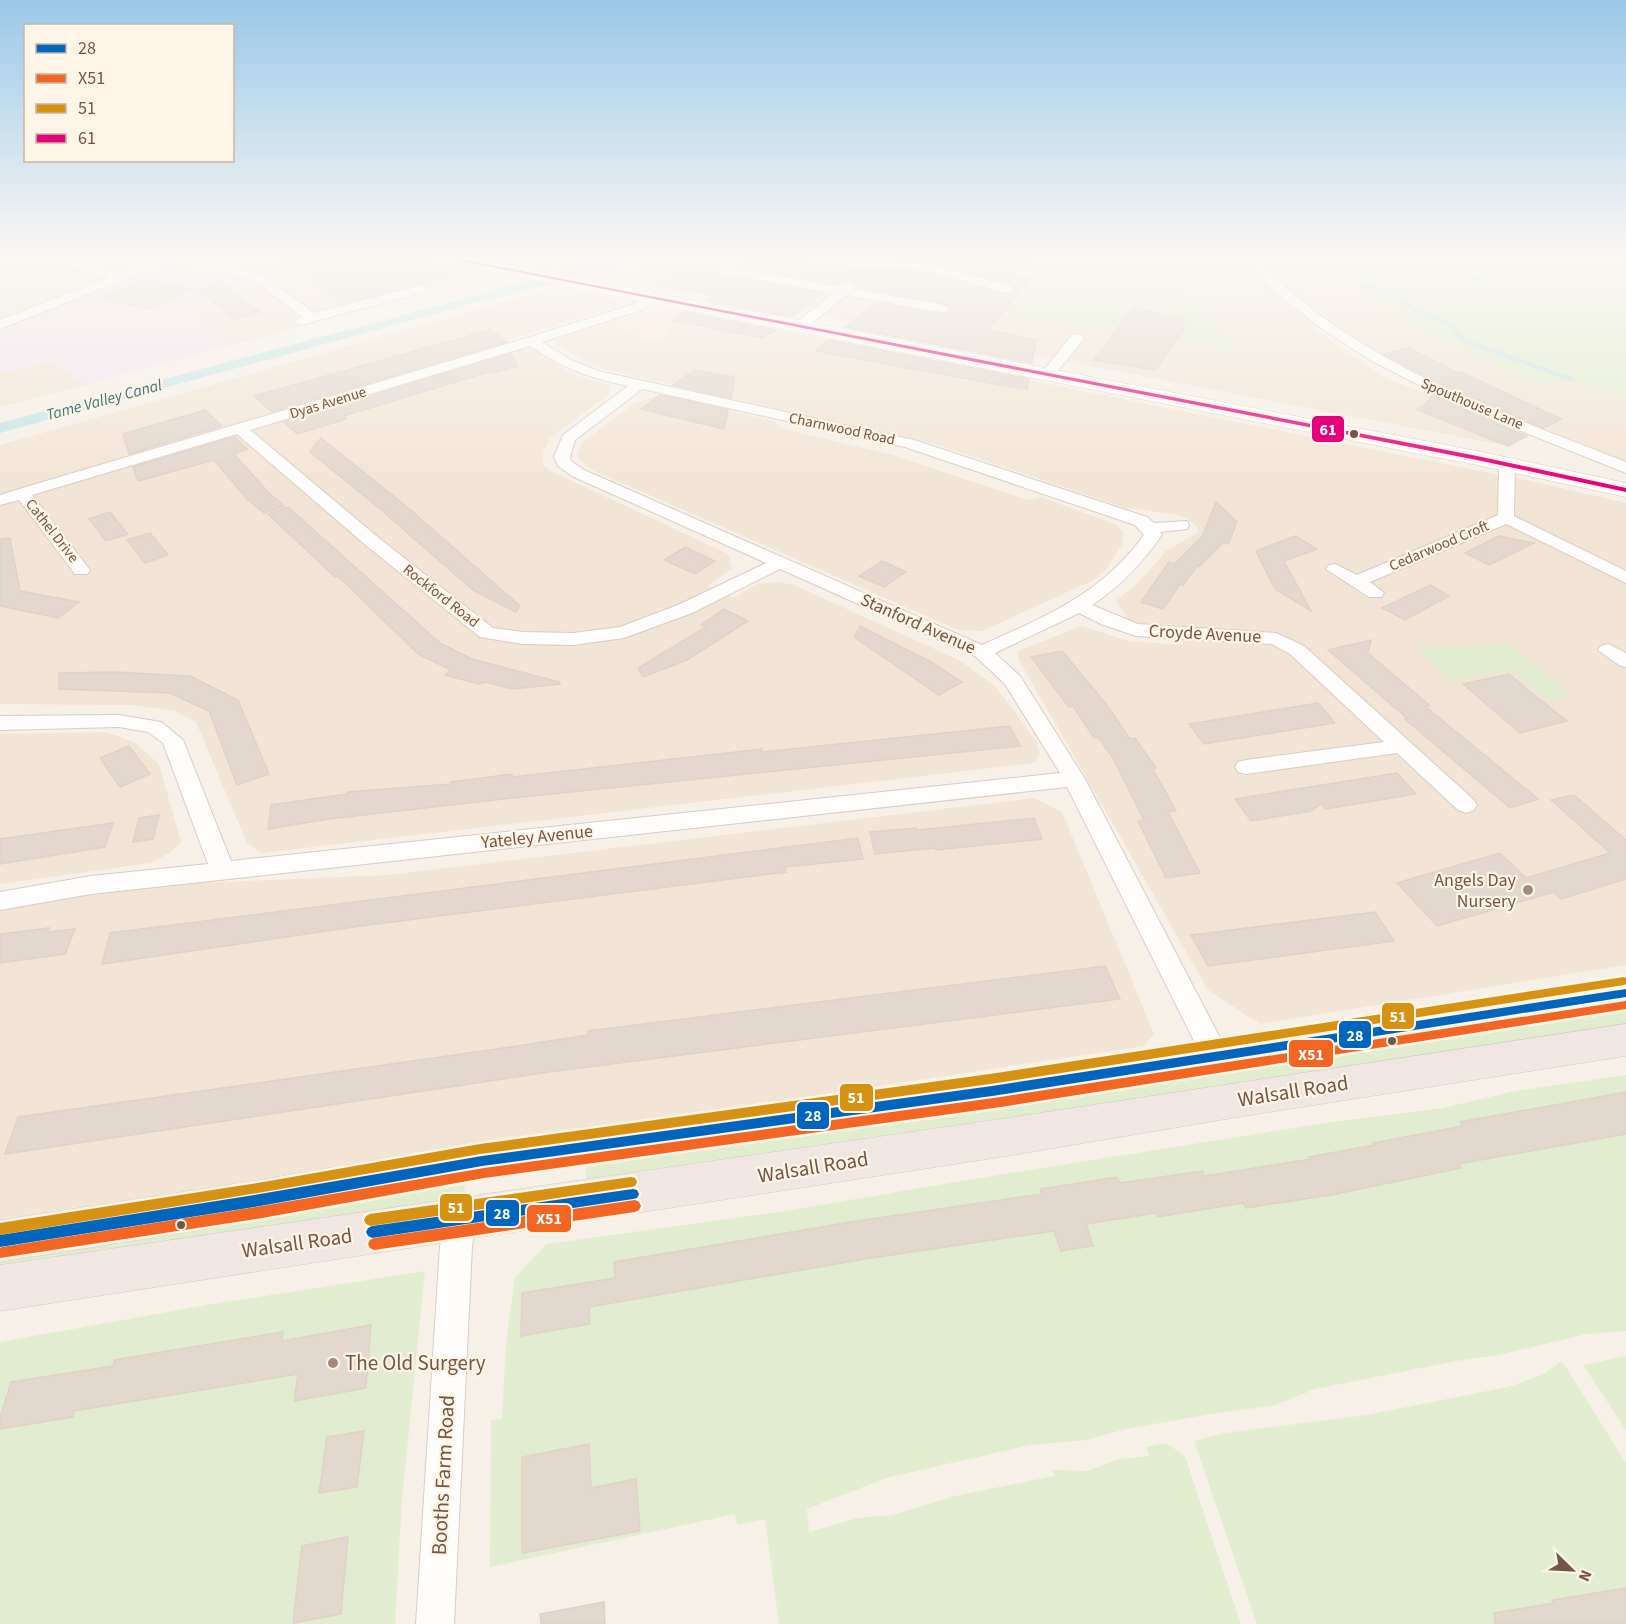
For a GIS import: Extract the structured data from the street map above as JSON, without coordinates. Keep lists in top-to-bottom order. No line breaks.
{"streets":{"highway":["Walsall Road"],"street":["Dyas Avenue","Spouthouse Lane","Charnwood Road","Cathel Drive","Cedarwood Croft","Rockford Road","Stanford Avenue","Croyde Avenue","Yateley Avenue","Booths Farm Road"]},"crossings":[["Dyas Avenue","Charnwood Road"],["Dyas Avenue","Cathel Drive"],["Dyas Avenue","Rockford Road"],["Charnwood Road","Stanford Avenue"],["Rockford Road","Stanford Avenue"],["Stanford Avenue","Yateley Avenue"],["Walsall Road","Booths Farm Road"]],"water":["Tame Valley Canal"],"places":["Angels Day Nursery","The Old Surgery"],"lines":["transit line 61","transit line 51","transit line 28","transit line X51"],"legend":["28","X51","51","61"],"north":"bottom right"}
